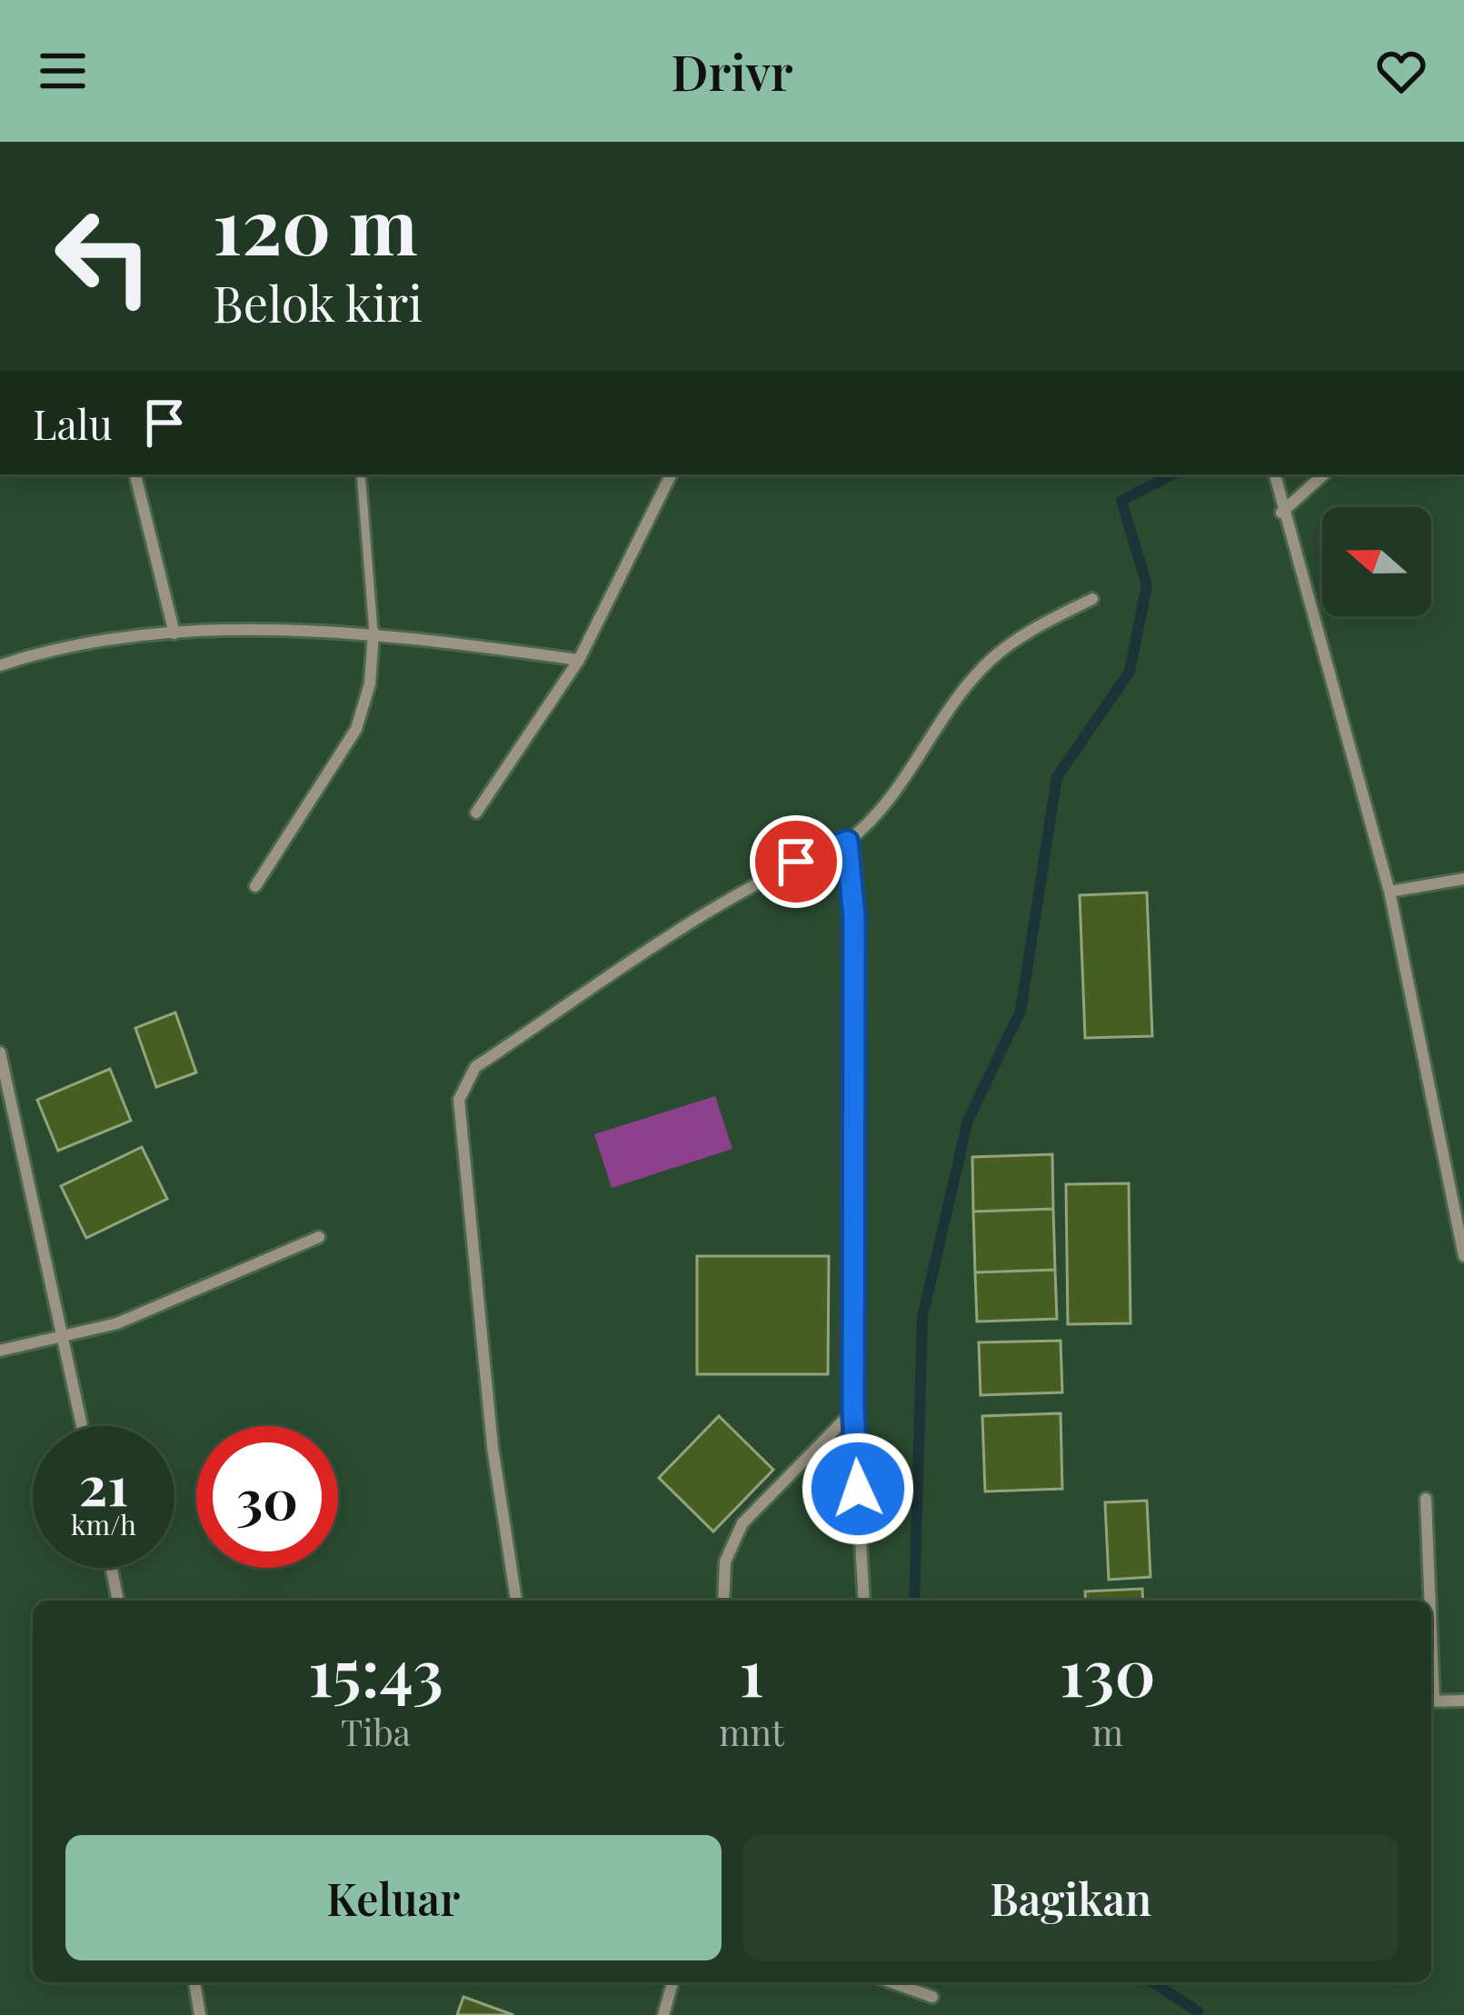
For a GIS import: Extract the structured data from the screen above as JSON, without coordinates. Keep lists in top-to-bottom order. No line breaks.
{"north":"left","page":{"header":"Drivr","turn":["120 m","Belok kiri"],"then":"Lalu","speed":"21 km/h","limit":"30","eta":["15:43","Tiba","1","mnt","130","m"],"buttons":["Keluar","Bagikan"]}}
